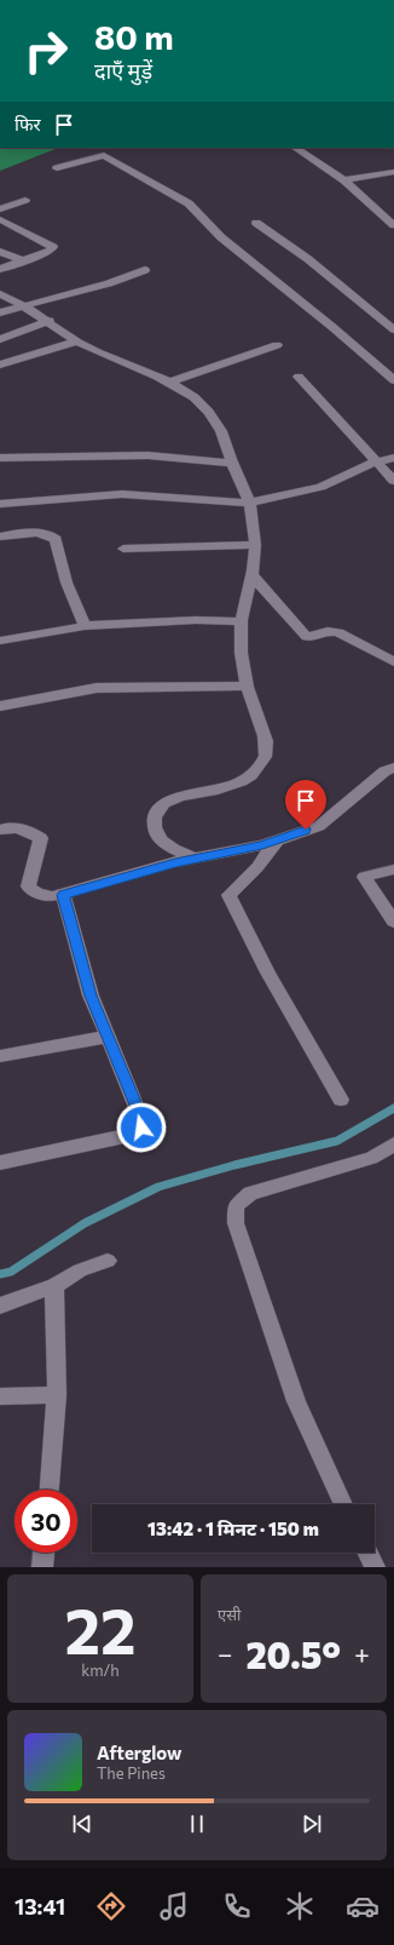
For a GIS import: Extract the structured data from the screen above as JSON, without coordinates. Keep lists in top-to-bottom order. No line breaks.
{"page":{"turn":["80 m","दाएँ मुड़ें"],"then":"फिर","limit":"30","trip":"13:42 · 1 मिनट · 150 m","tile":[["22","km/h"],"एसी"],"heat":["−","20.5°","+"],"song":["Afterglow","The Pines"],"tabs":"13:41"}}
